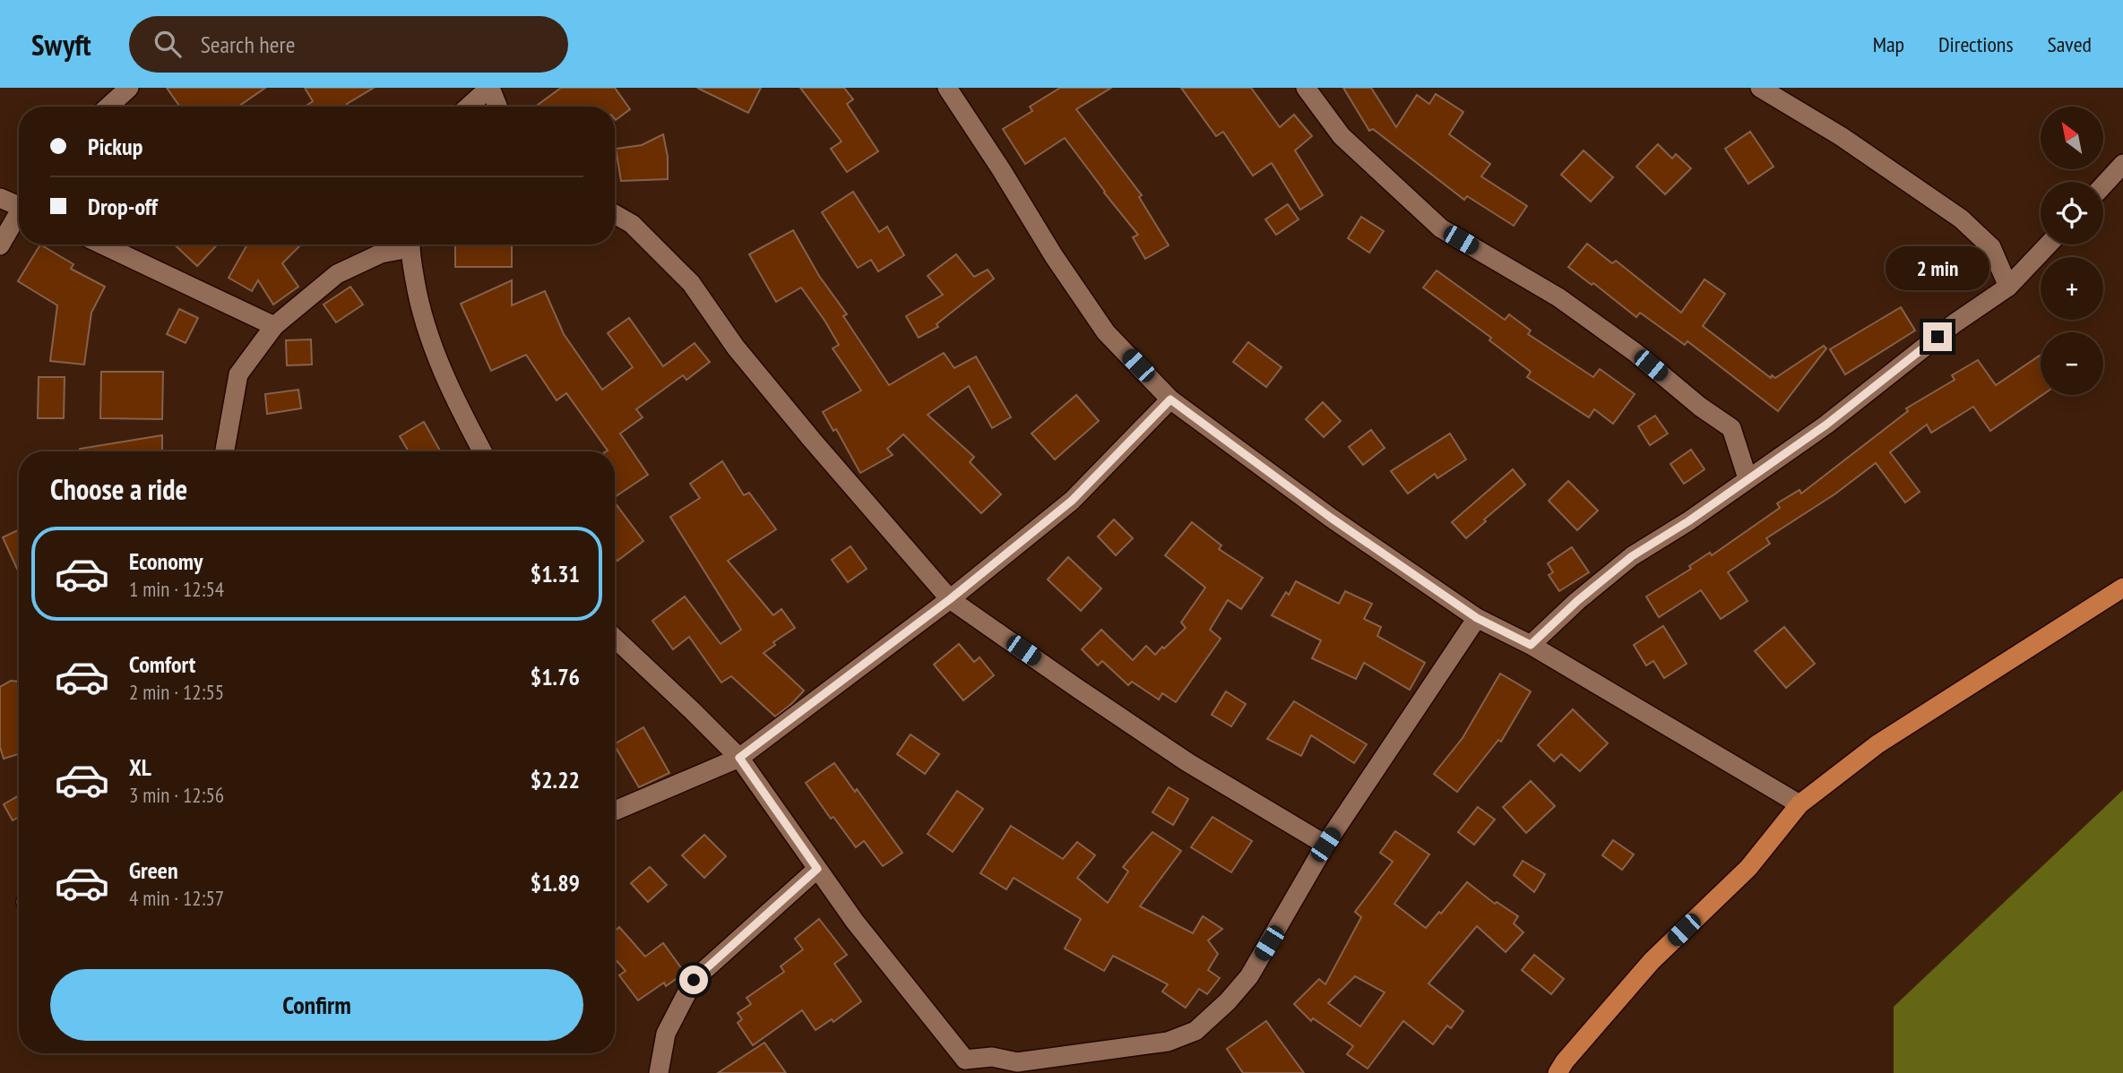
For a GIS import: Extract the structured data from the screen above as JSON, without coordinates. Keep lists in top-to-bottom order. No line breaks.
{"north":"top left","page":{"header":"Swyft","search":"Search here","nav":["Map","Directions","Saved"],"map_buttons":["+","−"],"banner":["Pickup","Drop-off"],"bubble":"2 min","heading":"Choose a ride","list":[{"name":"Economy","note":"1 min · 12:54","value":"$1.31"},{"name":"Comfort","note":"2 min · 12:55","value":"$1.76"},{"name":"XL","note":"3 min · 12:56","value":"$2.22"},{"name":"Green","note":"4 min · 12:57","value":"$1.89"}],"buttons":"Confirm"}}
